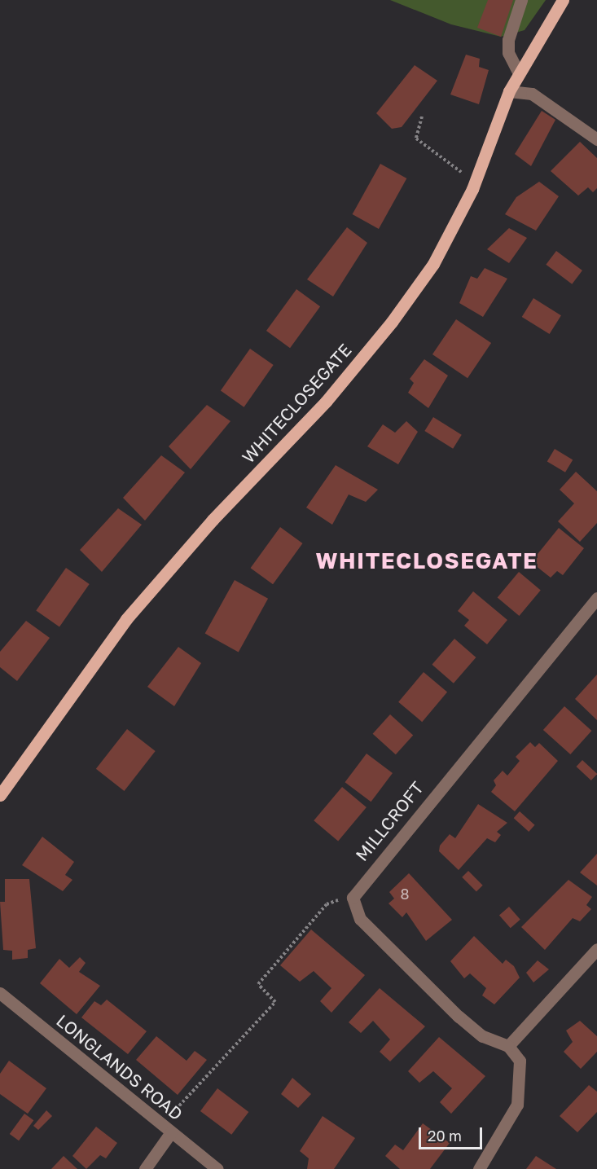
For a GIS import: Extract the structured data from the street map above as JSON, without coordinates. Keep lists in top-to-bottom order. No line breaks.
{"streets":{"main road":["WHITECLOSEGATE"],"street":["MILLCROFT","LONGLANDS ROAD"]},"districts":["WHITECLOSEGATE"],"house_numbers":["8"],"scale_bar":"20 m"}
